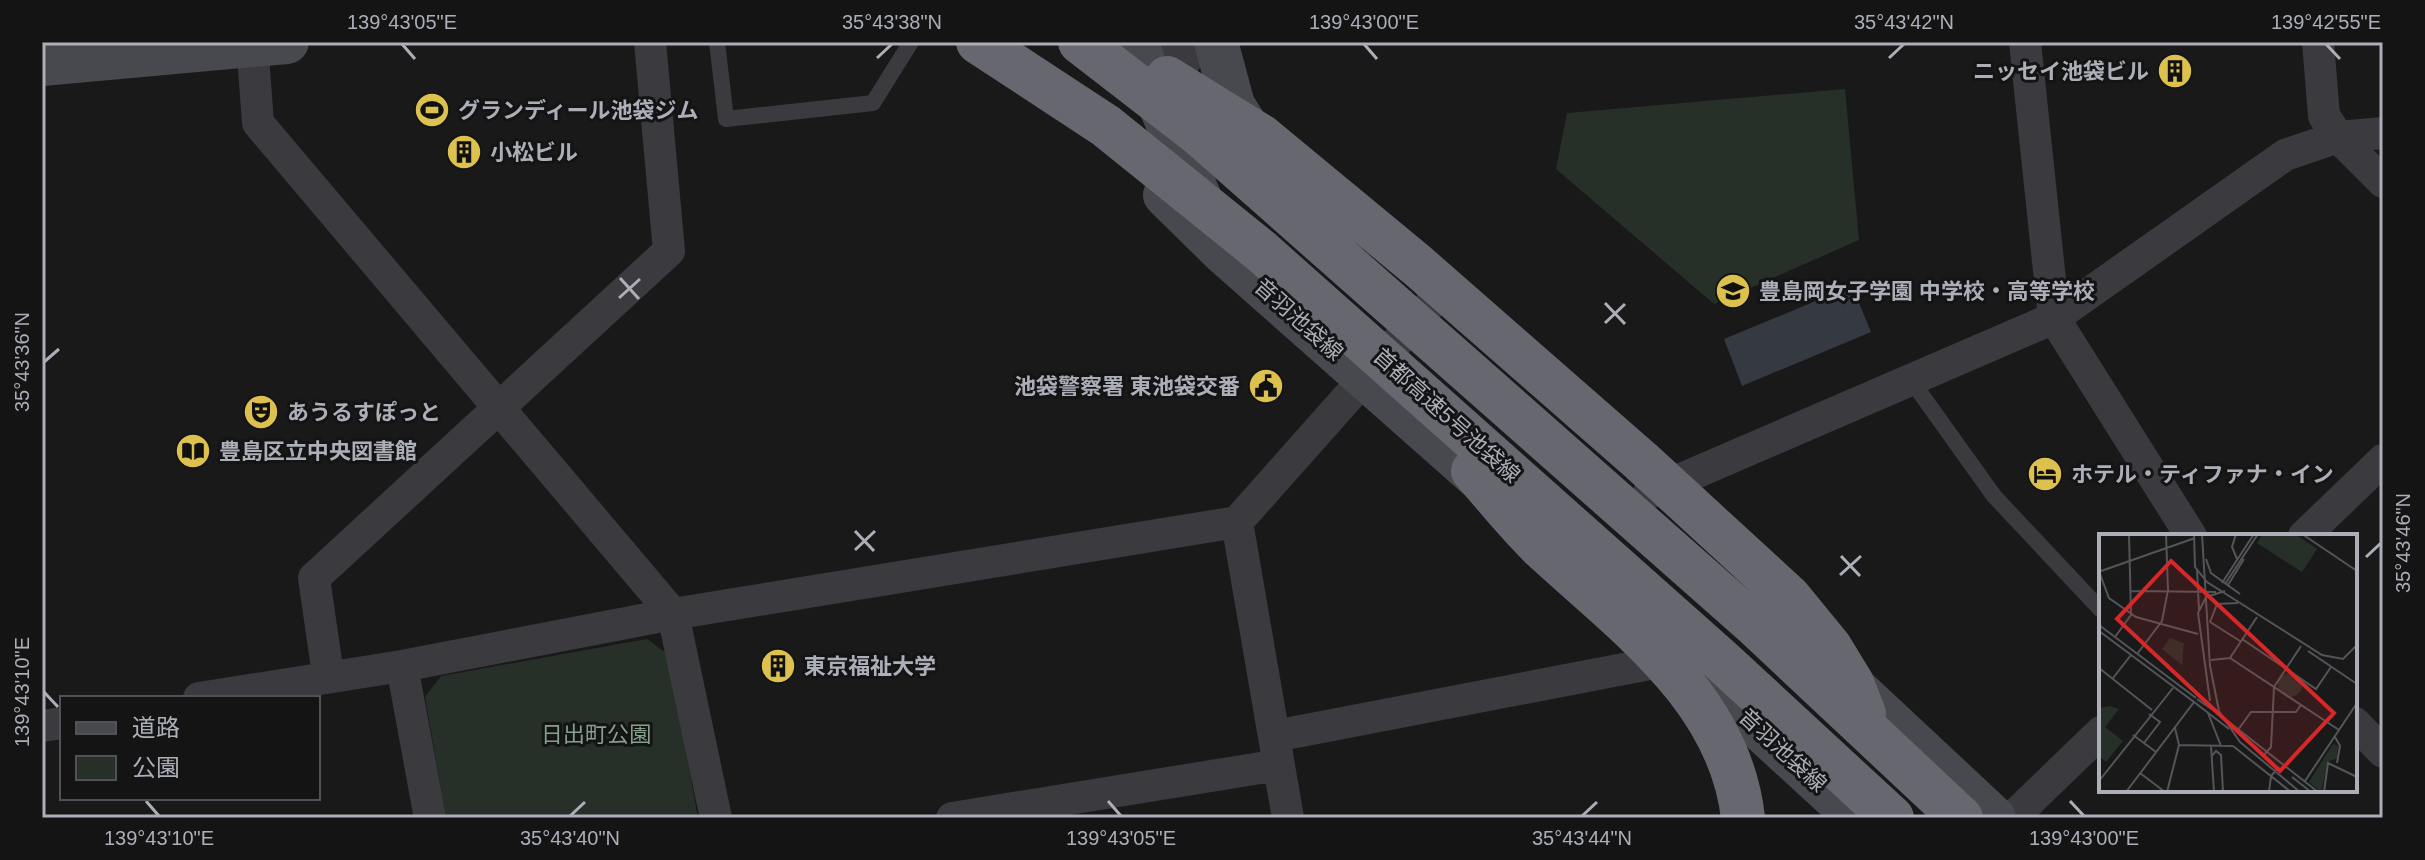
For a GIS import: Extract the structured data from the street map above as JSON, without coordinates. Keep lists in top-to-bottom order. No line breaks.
{"streets":{"highway":["首都高速5号池袋線"],"main road":["音羽池袋線"]},"parks":["日出町公園"],"places":{"building":["ニッセイ池袋ビル","小松ビル","東京福祉大学"],"sports":["グランディール池袋ジム"],"school or university":["豊島岡女子学園 中学校・高等学校"],"public building":["池袋警察署 東池袋交番"],"theatre":["あうるすぽっと"],"library":["豊島区立中央図書館"],"hotel":["ホテル・ティファナ・イン"]},"legend":["道路","公園"],"coordinates":["139°43'05\"E","35°43'38\"N","139°43'00\"E","35°43'42\"N","139°42'55\"E","35°43'36\"N","35°43'46\"N","139°43'10\"E","35°43'40\"N","35°43'44\"N"]}
